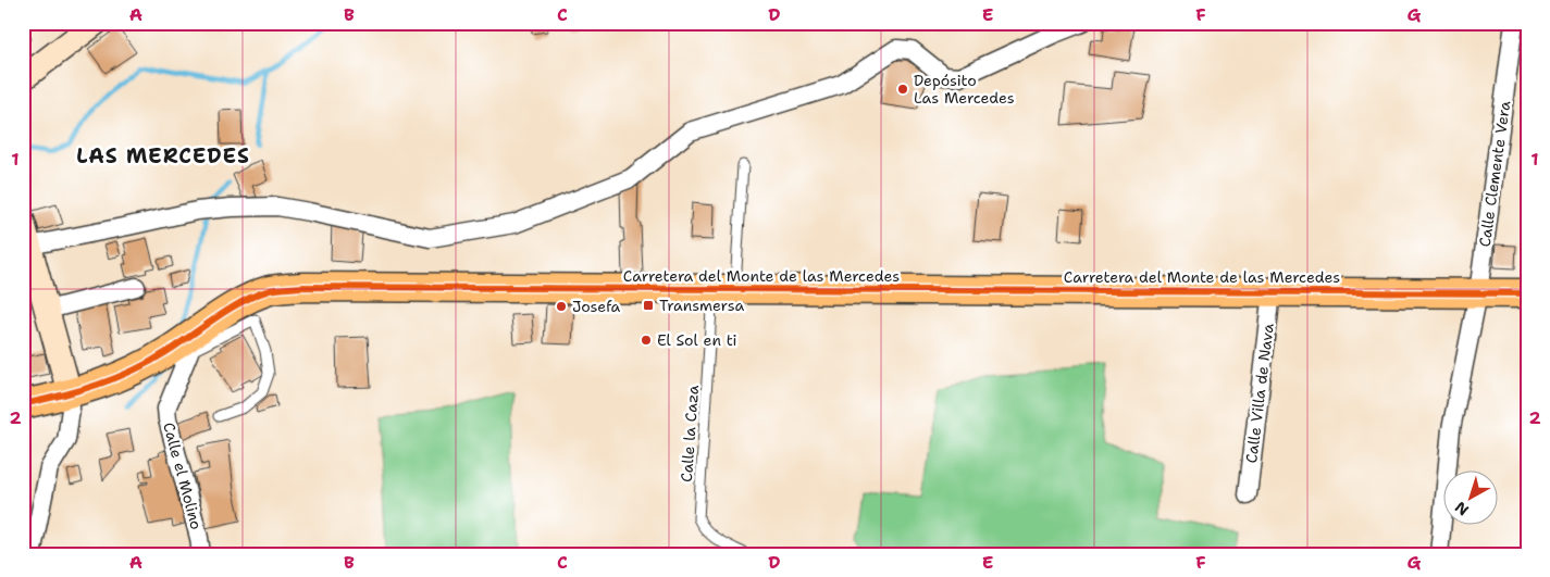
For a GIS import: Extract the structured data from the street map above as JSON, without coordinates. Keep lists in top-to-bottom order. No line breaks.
{"streets":{"main road":["Carretera del Monte de las Mercedes"],"street":["Calle Clemente Vera","Calle Villa de Nava","Calle el Molino"],"lane":["Calle la Caza"]},"crossings":[["Calle Clemente Vera","Carretera del Monte de las Mercedes"],["Carretera del Monte de las Mercedes","Calle Villa de Nava"],["Carretera del Monte de las Mercedes","Calle la Caza"],["Carretera del Monte de las Mercedes","Calle el Molino"]],"districts":["LAS MERCEDES"],"places":{"other":["Depósito Las Mercedes","Josefa","El Sol en ti"],"transit":["Transmersa"]},"north":"bottom left","grid":{"columns":["A","B","C","D","E","F","G"],"rows":["1","2"]}}
